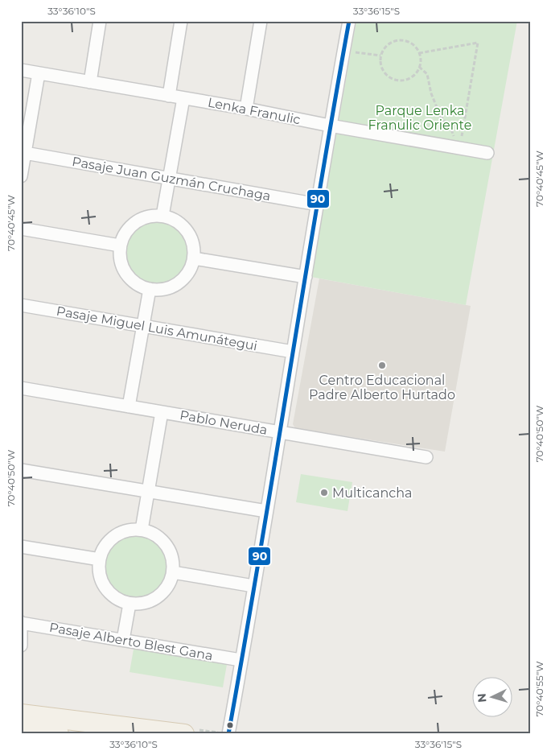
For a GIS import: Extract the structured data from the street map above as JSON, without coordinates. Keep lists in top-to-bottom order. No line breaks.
{"streets":{"street":["Lenka Franulic","Pasaje Juan Guzmán Cruchaga","Pasaje Miguel Luis Amunátegui","Pablo Neruda","Pasaje Alberto Blest Gana"]},"parks":["Parque Lenka Franulic Oriente"],"places":["Centro Educacional Padre Alberto Hurtado","Multicancha"],"lines":["transit line 90"],"north":"left","coordinates":["33°36'10\"S","33°36'15\"S","70°40'45\"W","70°40'50\"W","70°40'55\"W"]}
